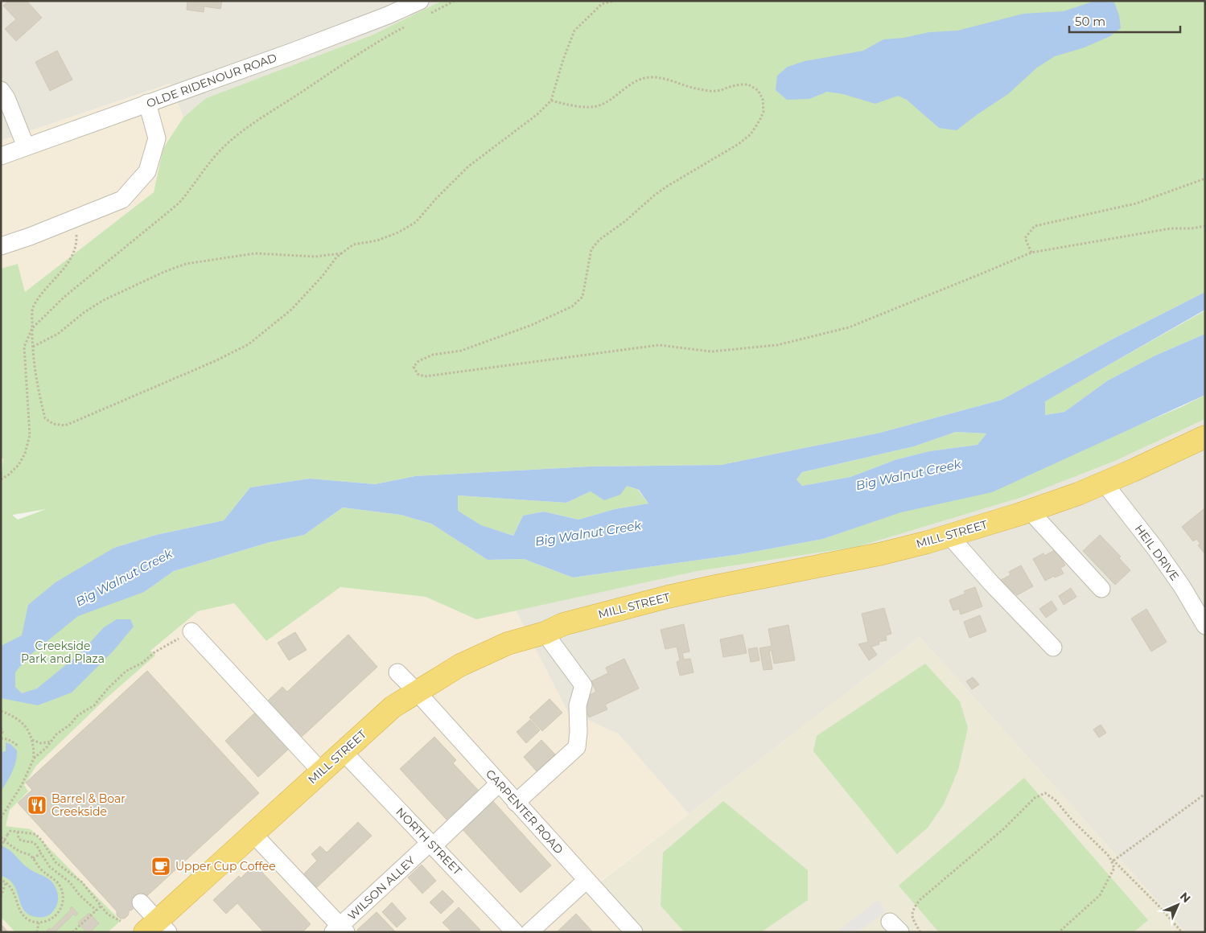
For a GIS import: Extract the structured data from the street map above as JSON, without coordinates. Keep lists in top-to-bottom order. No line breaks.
{"streets":{"highway":["MILL STREET"],"street":["OLDE RIDENOUR ROAD","HEIL DRIVE","CARPENTER ROAD","NORTH STREET","WILSON ALLEY"]},"crossings":[["MILL STREET","HEIL DRIVE"],["MILL STREET","CARPENTER ROAD"],["MILL STREET","NORTH STREET"],["CARPENTER ROAD","WILSON ALLEY"],["NORTH STREET","WILSON ALLEY"]],"water":["Big Walnut Creek"],"parks":["Creekside Park and Plaza"],"places":{"restaurant":["Barrel & Boar Creekside"],"cafe":["Upper Cup Coffee"]},"scale_bar":"50 m","north":"top right"}
